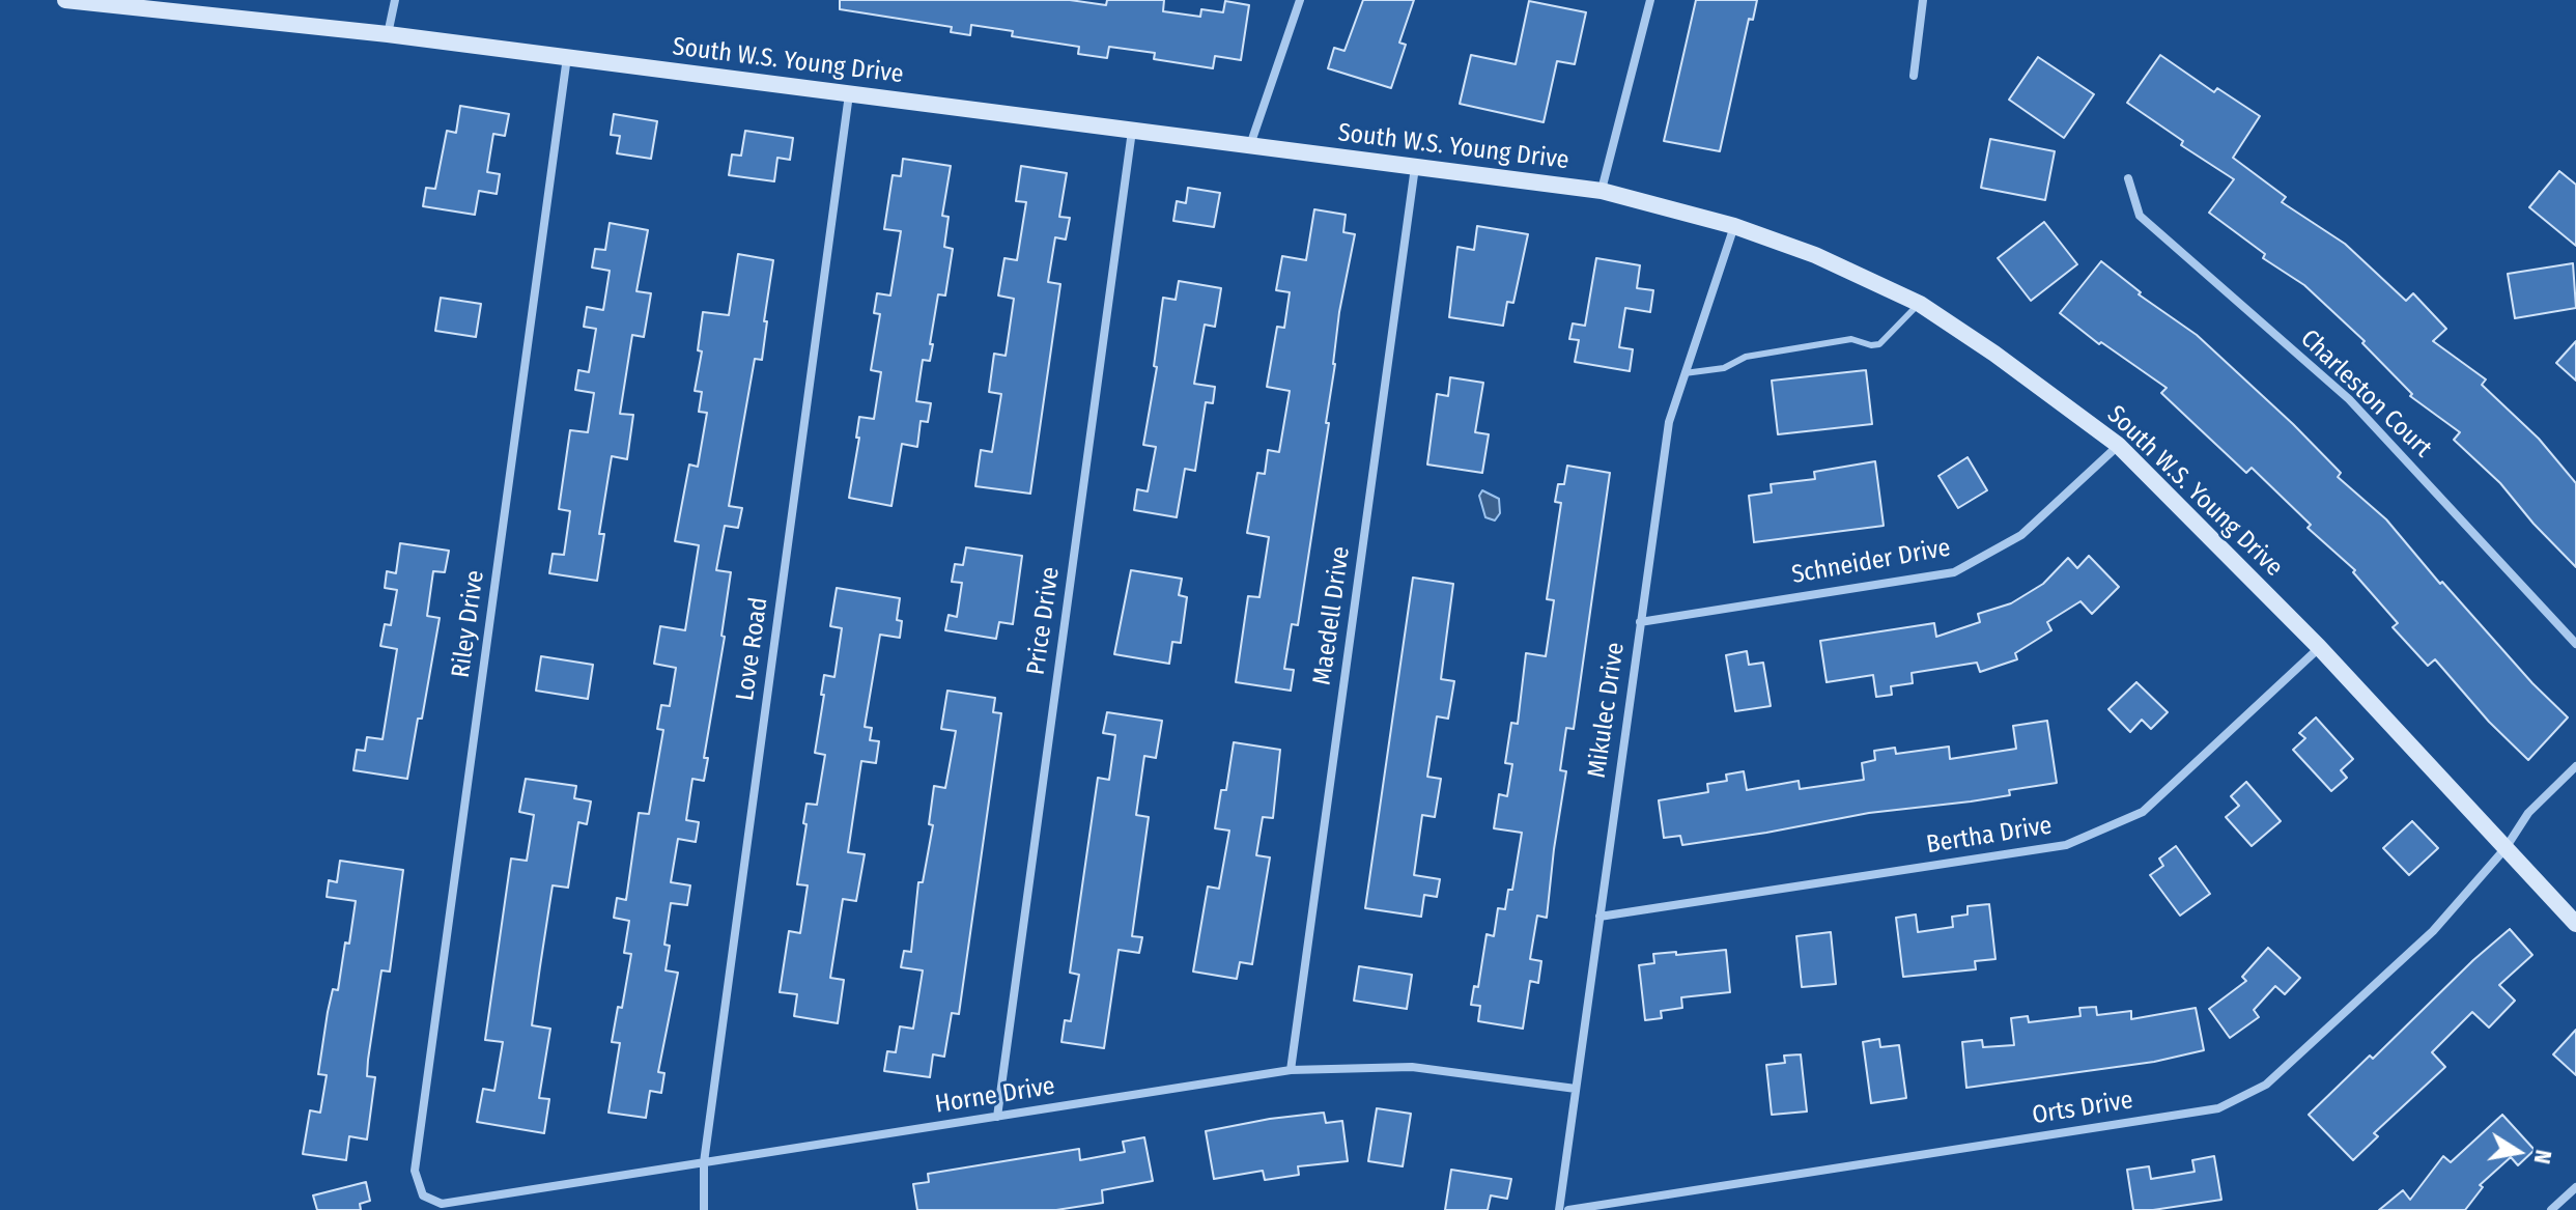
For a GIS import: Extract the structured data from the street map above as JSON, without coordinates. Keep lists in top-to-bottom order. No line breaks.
{"streets":{"main road":["South W.S. Young Drive"],"street":["Charleston Court","Schneider Drive","Maedell Drive","Price Drive","Riley Drive","Love Road","Mikulec Drive","Bertha Drive","Horne Drive","Orts Drive"]},"crossings":[["South W.S. Young Drive","Schneider Drive"],["South W.S. Young Drive","Maedell Drive"],["South W.S. Young Drive","Price Drive"],["South W.S. Young Drive","Riley Drive"],["South W.S. Young Drive","Love Road"],["South W.S. Young Drive","Mikulec Drive"],["South W.S. Young Drive","Bertha Drive"],["South W.S. Young Drive","Orts Drive"],["Schneider Drive","Mikulec Drive"],["Maedell Drive","Horne Drive"],["Price Drive","Horne Drive"],["Riley Drive","Horne Drive"],["Love Road","Horne Drive"],["Mikulec Drive","Bertha Drive"],["Mikulec Drive","Horne Drive"]],"north":"right"}
